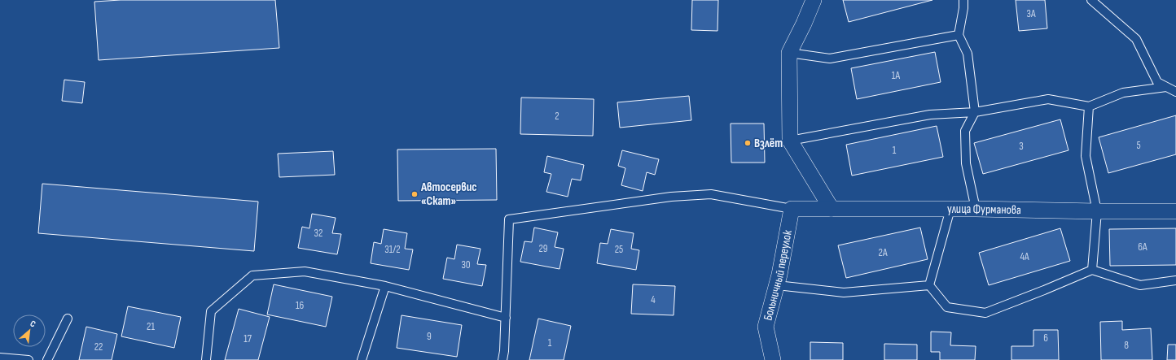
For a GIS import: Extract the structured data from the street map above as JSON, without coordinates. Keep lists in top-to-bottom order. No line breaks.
{"streets":{"street":["улица Фурманова","Больничный переулок"]},"crossings":[["улица Фурманова","Больничный переулок"]],"places":["Взлёт","Автосервис «Скат»"],"house_numbers":["3А","1А","2","5","3","1","32","6А","29","31/2","25","2А","4А","30","4","16","21","9","6","17","1","8","22"],"north":"top right"}
